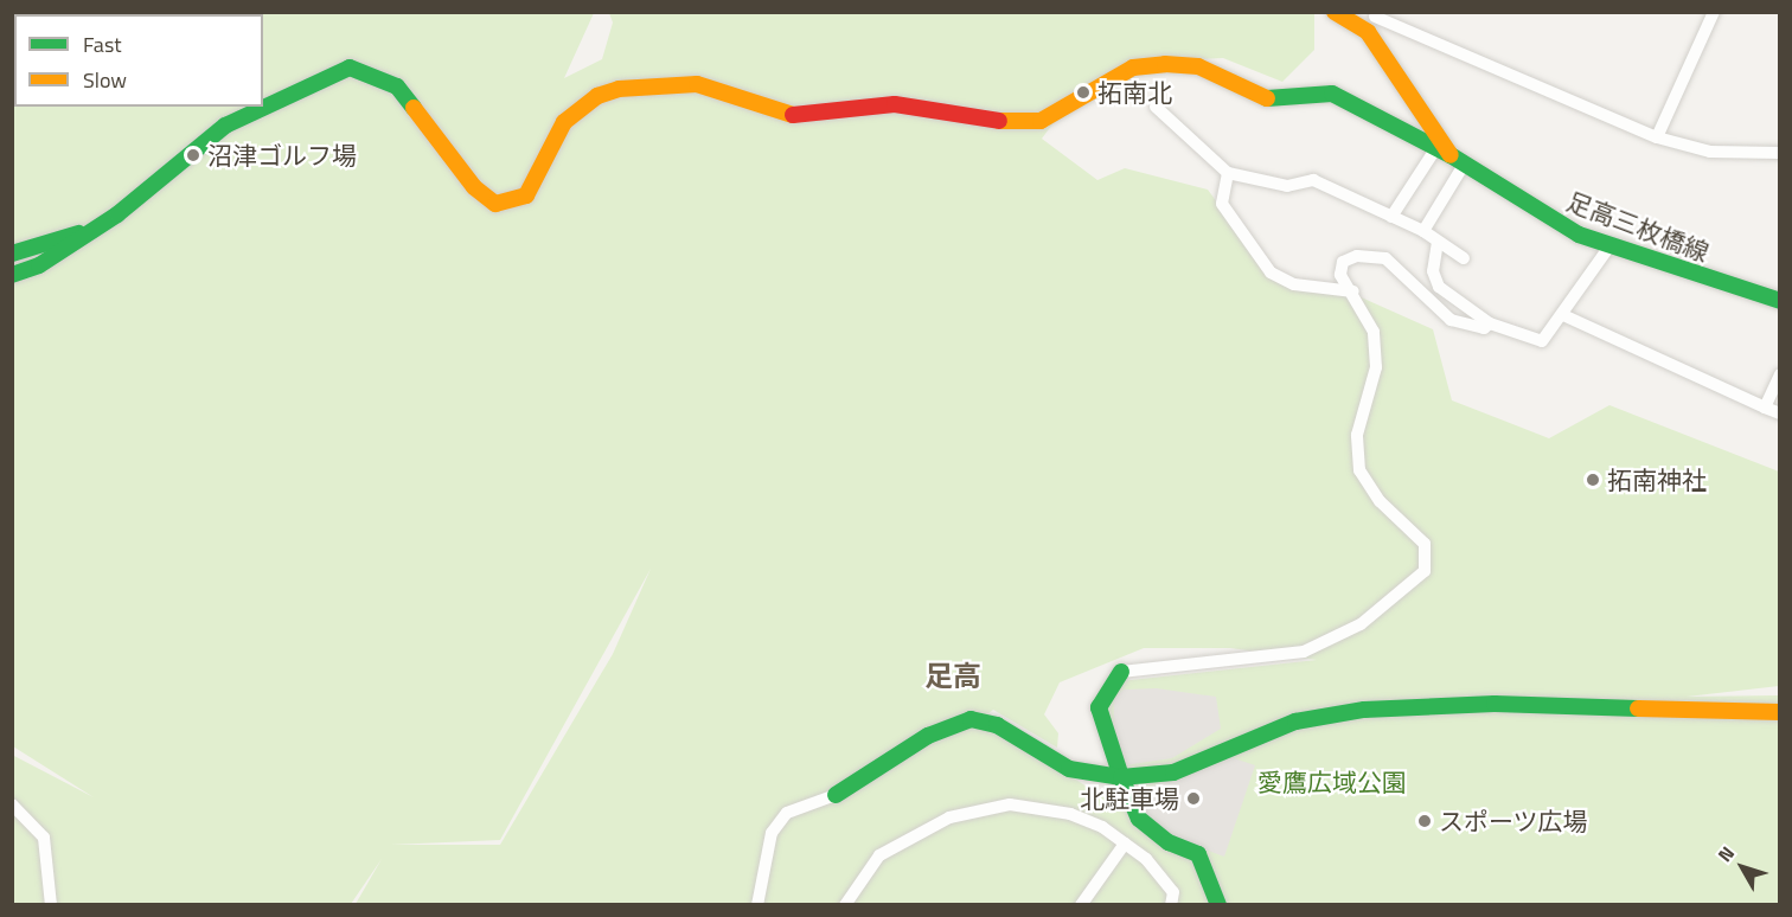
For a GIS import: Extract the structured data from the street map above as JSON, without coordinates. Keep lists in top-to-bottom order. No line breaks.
{"streets":{"street":["足高三枚橋線"]},"districts":["足高"],"parks":["愛鷹広域公園"],"places":["拓南北","沼津ゴルフ場","拓南神社","北駐車場","スポーツ広場"],"legend":["Fast","Slow"],"north":"top left"}
